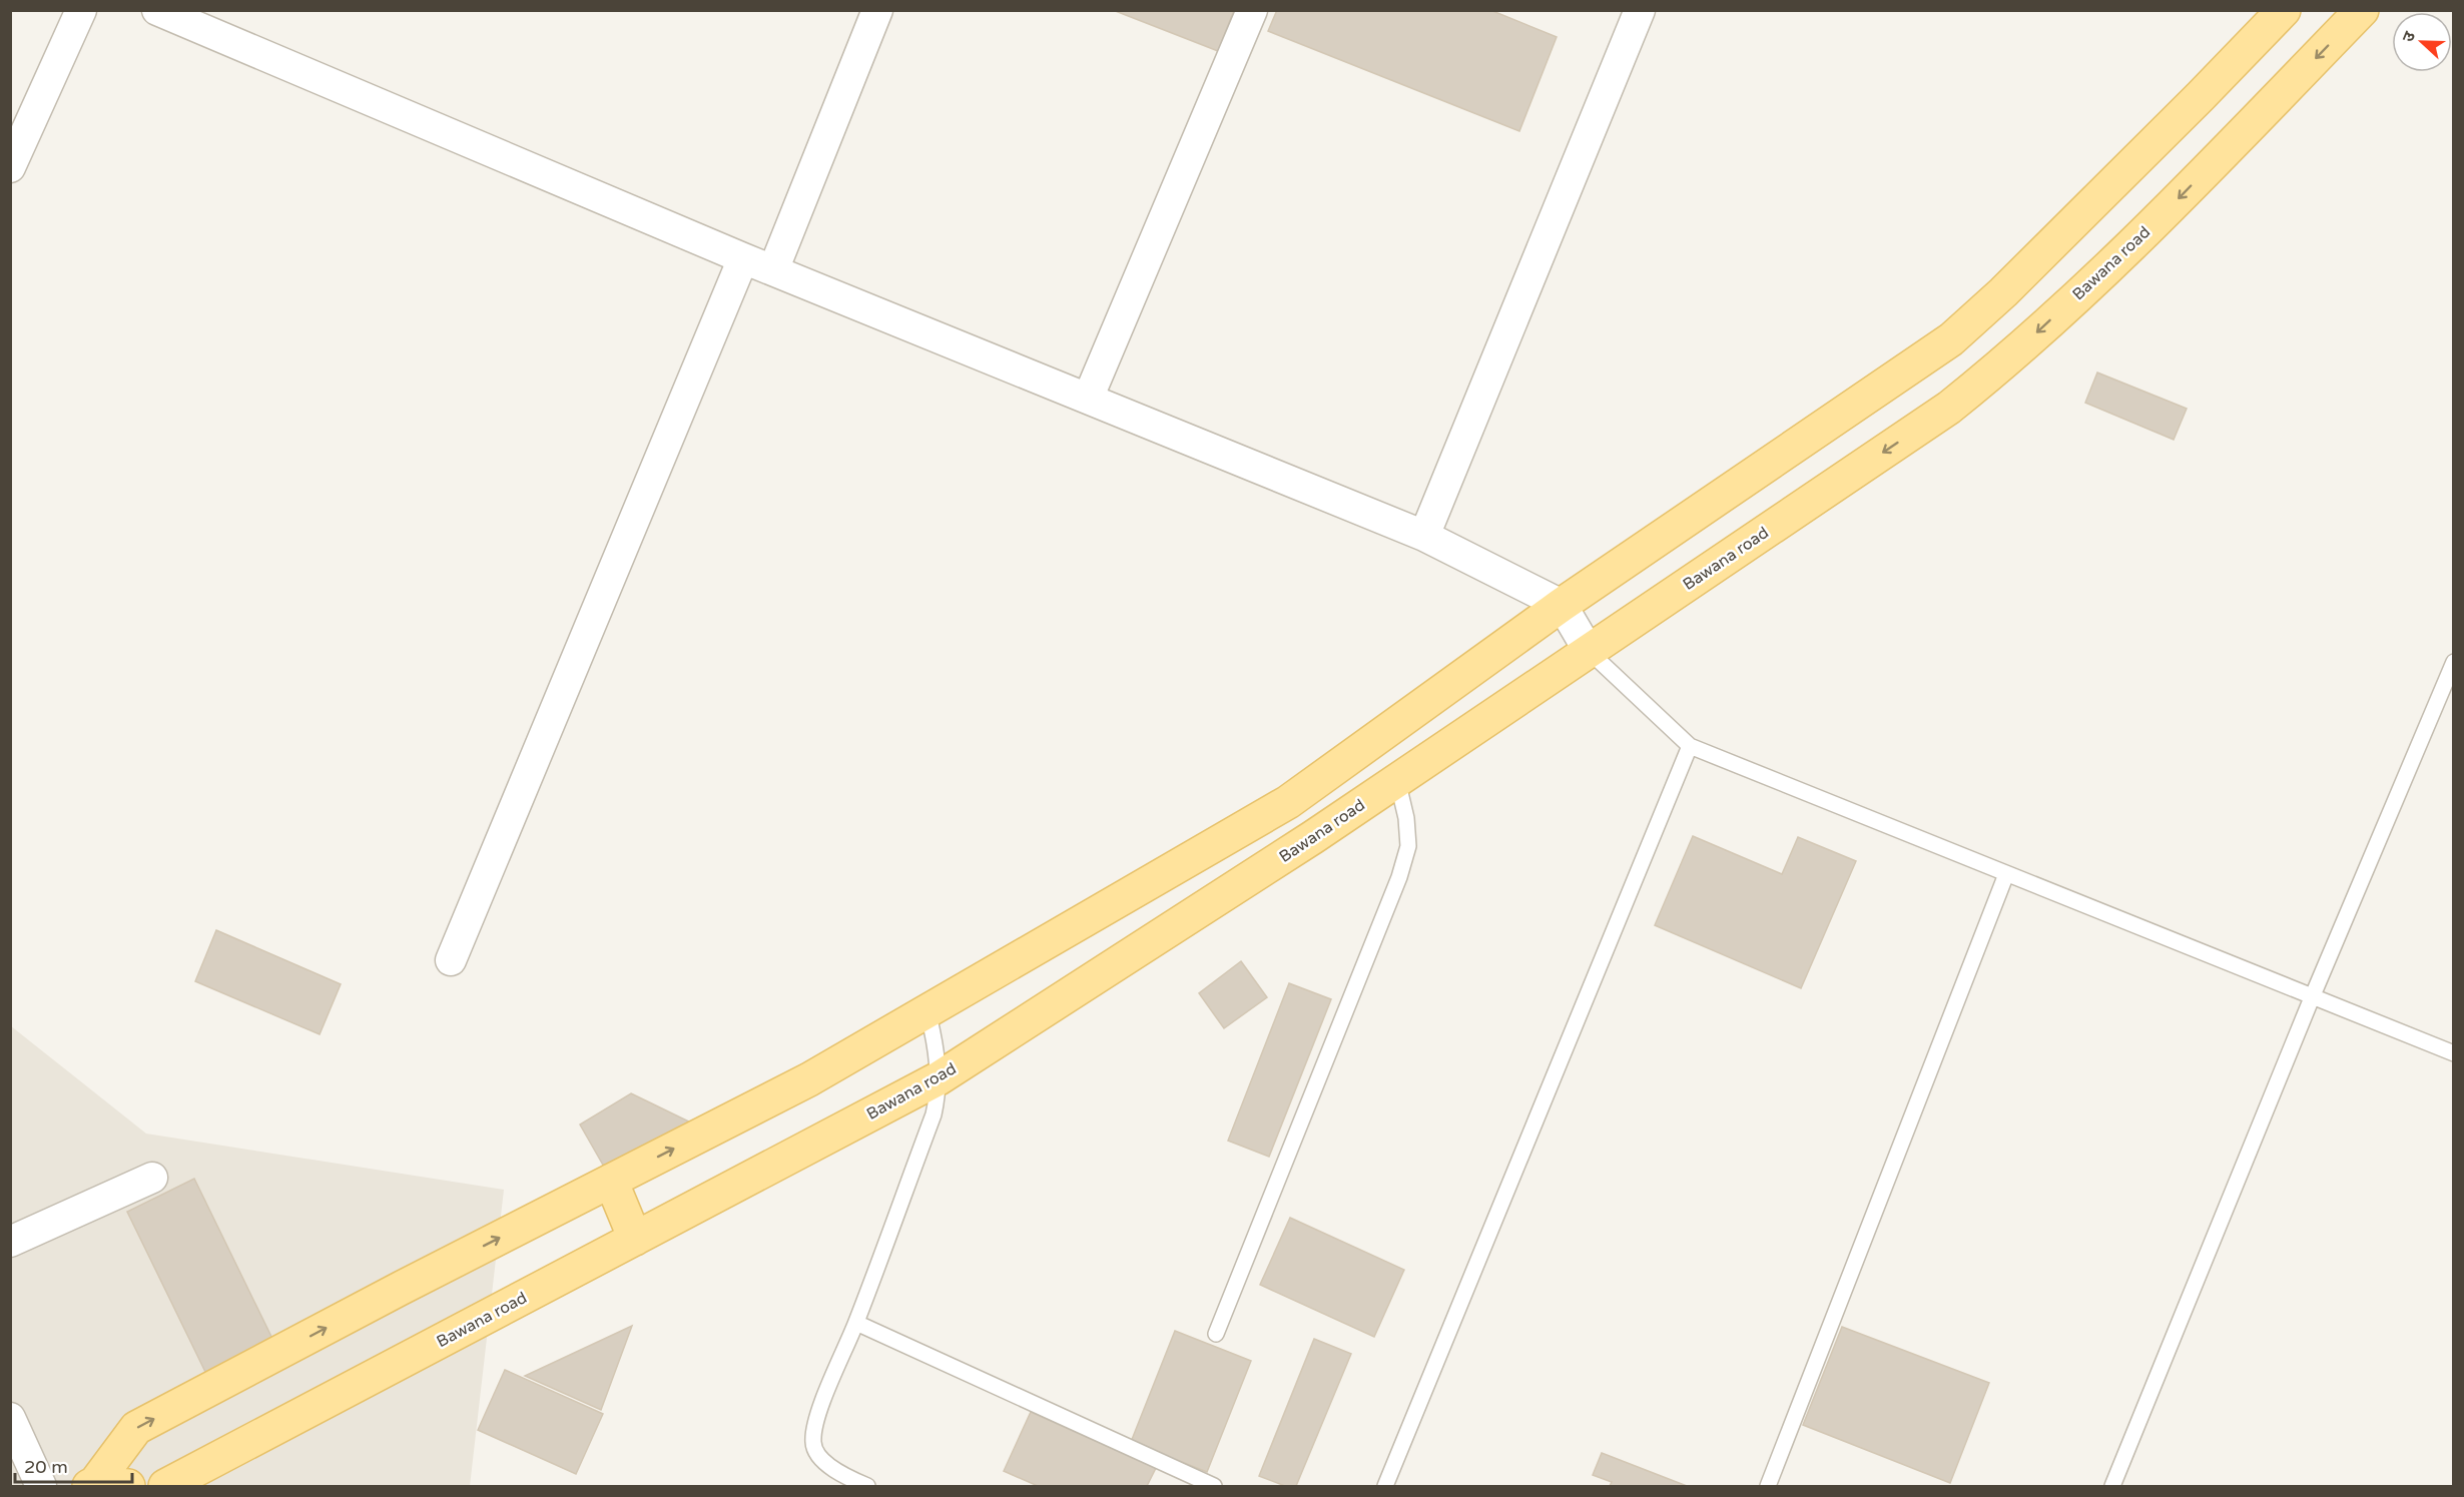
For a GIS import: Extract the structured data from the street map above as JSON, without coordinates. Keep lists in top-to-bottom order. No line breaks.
{"streets":{"main road":["Bawana road"]},"scale_bar":"20 m","north":"left"}
